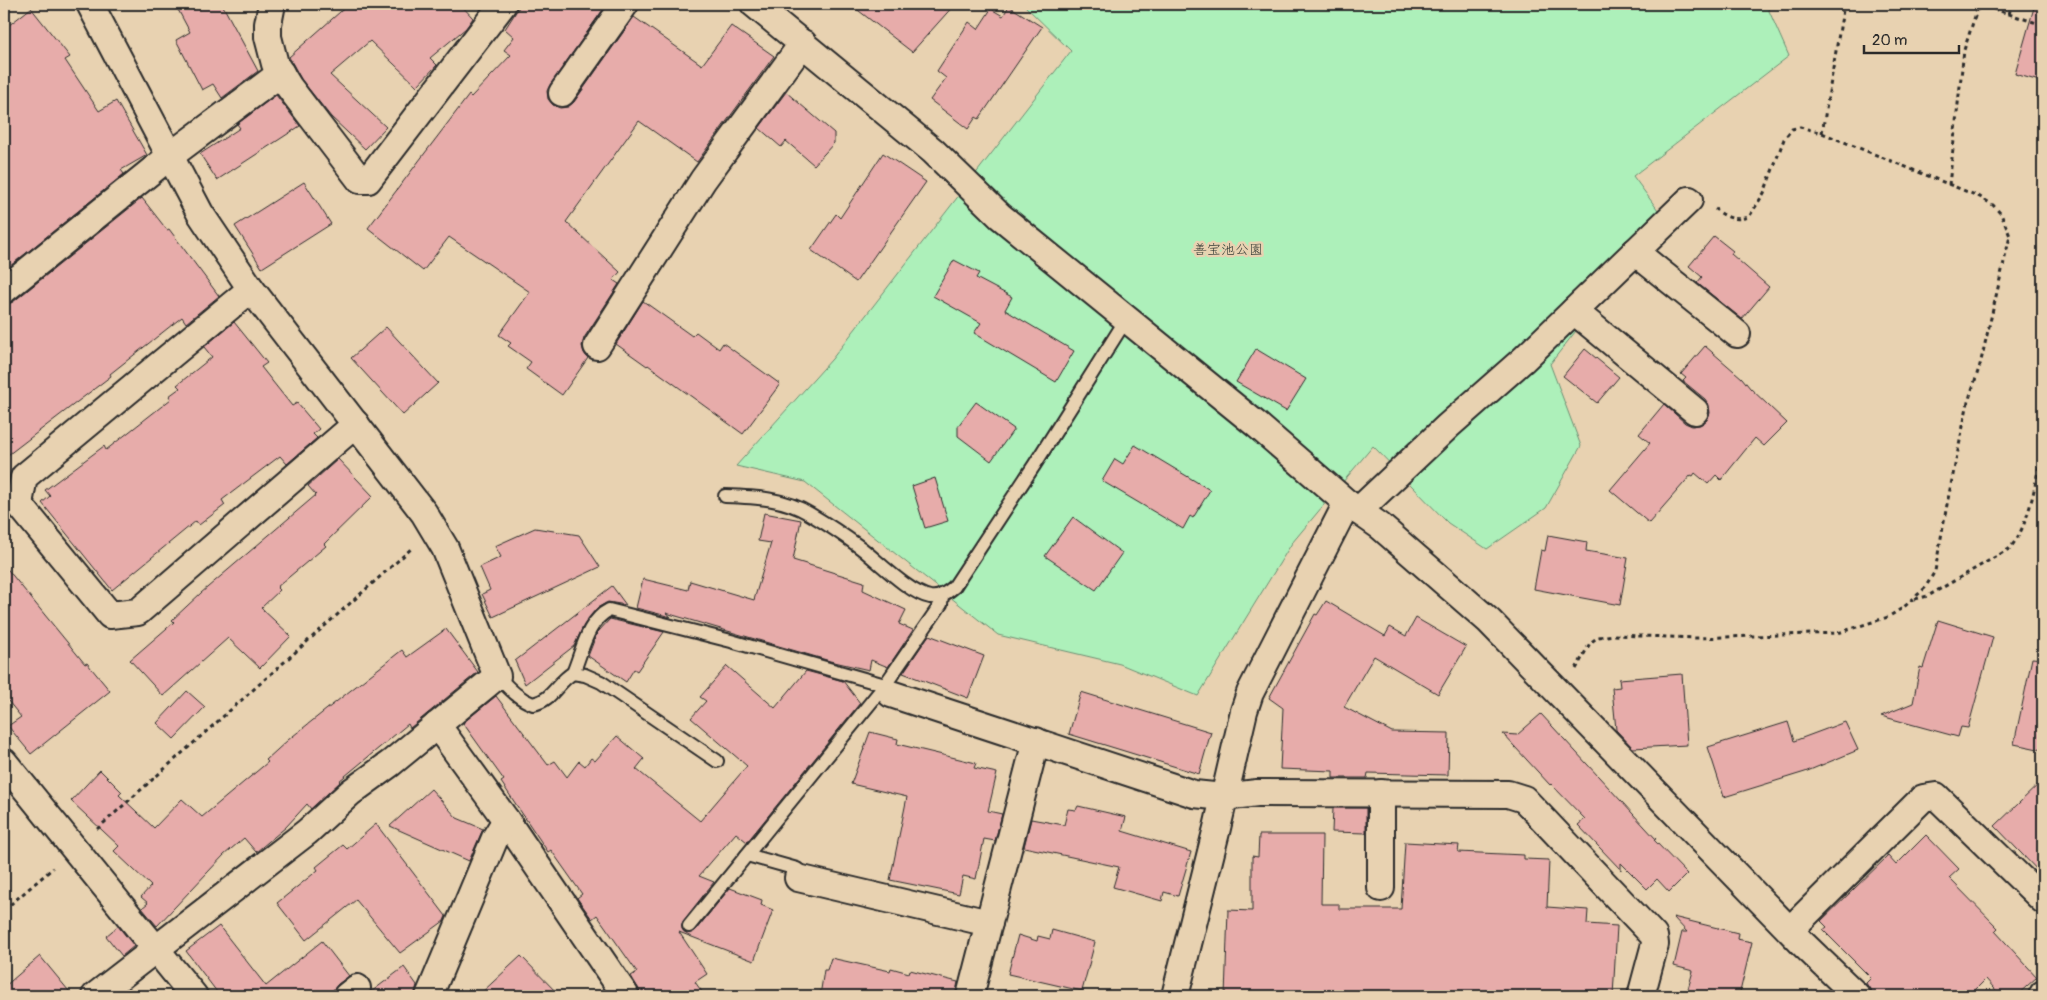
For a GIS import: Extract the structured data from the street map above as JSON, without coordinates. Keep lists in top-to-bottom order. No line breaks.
{"parks":["善宝池公園"],"scale_bar":"20 m"}
